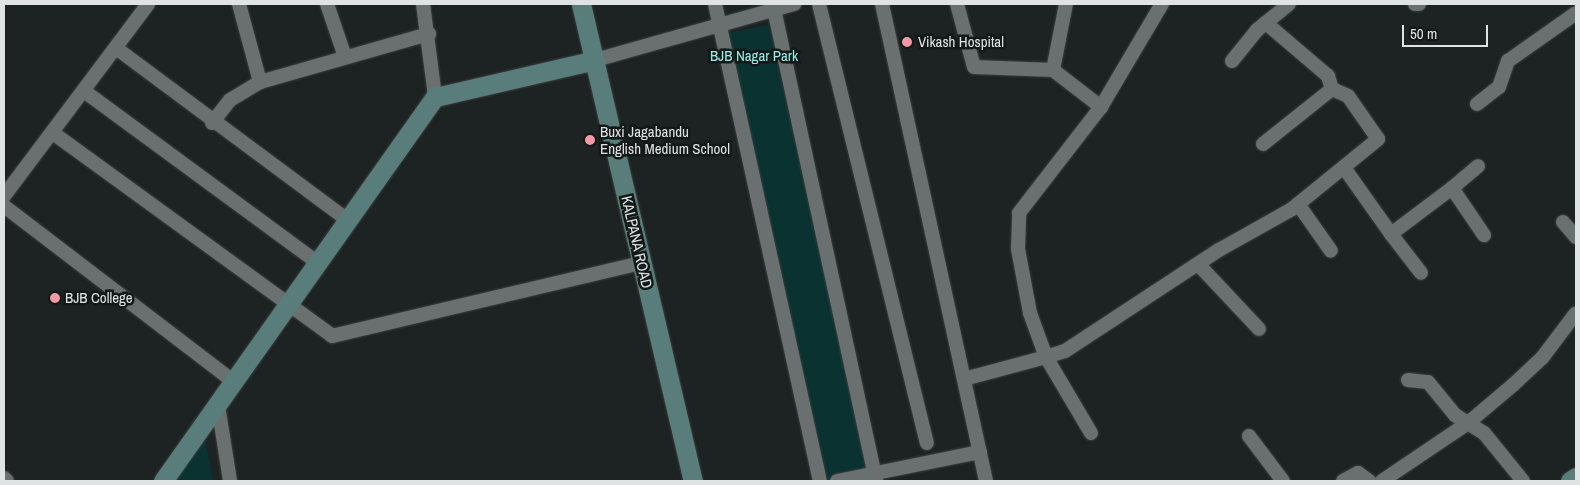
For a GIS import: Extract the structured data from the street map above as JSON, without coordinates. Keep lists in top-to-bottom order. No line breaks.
{"streets":{"street":["KALPANA ROAD"]},"parks":["BJB Nagar Park"],"places":["Vikash Hospital","Buxi Jagabandu English Medium School","BJB College"],"scale_bar":"50 m"}
